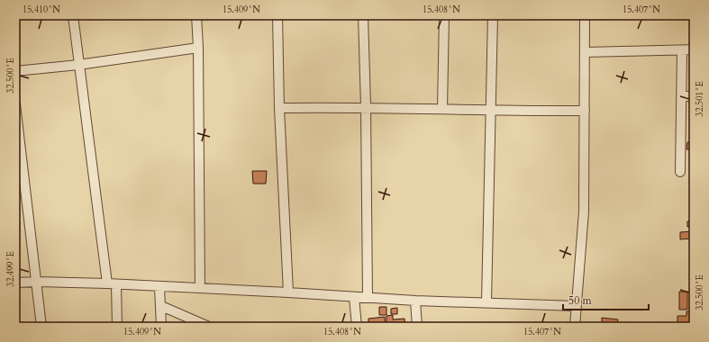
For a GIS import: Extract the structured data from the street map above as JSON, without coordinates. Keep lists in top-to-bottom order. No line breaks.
{"scale_bar":"50 m","coordinates":["15.410°N","15.409°N","15.408°N","15.407°N","32.500°E","32.501°E","32.499°E"]}
